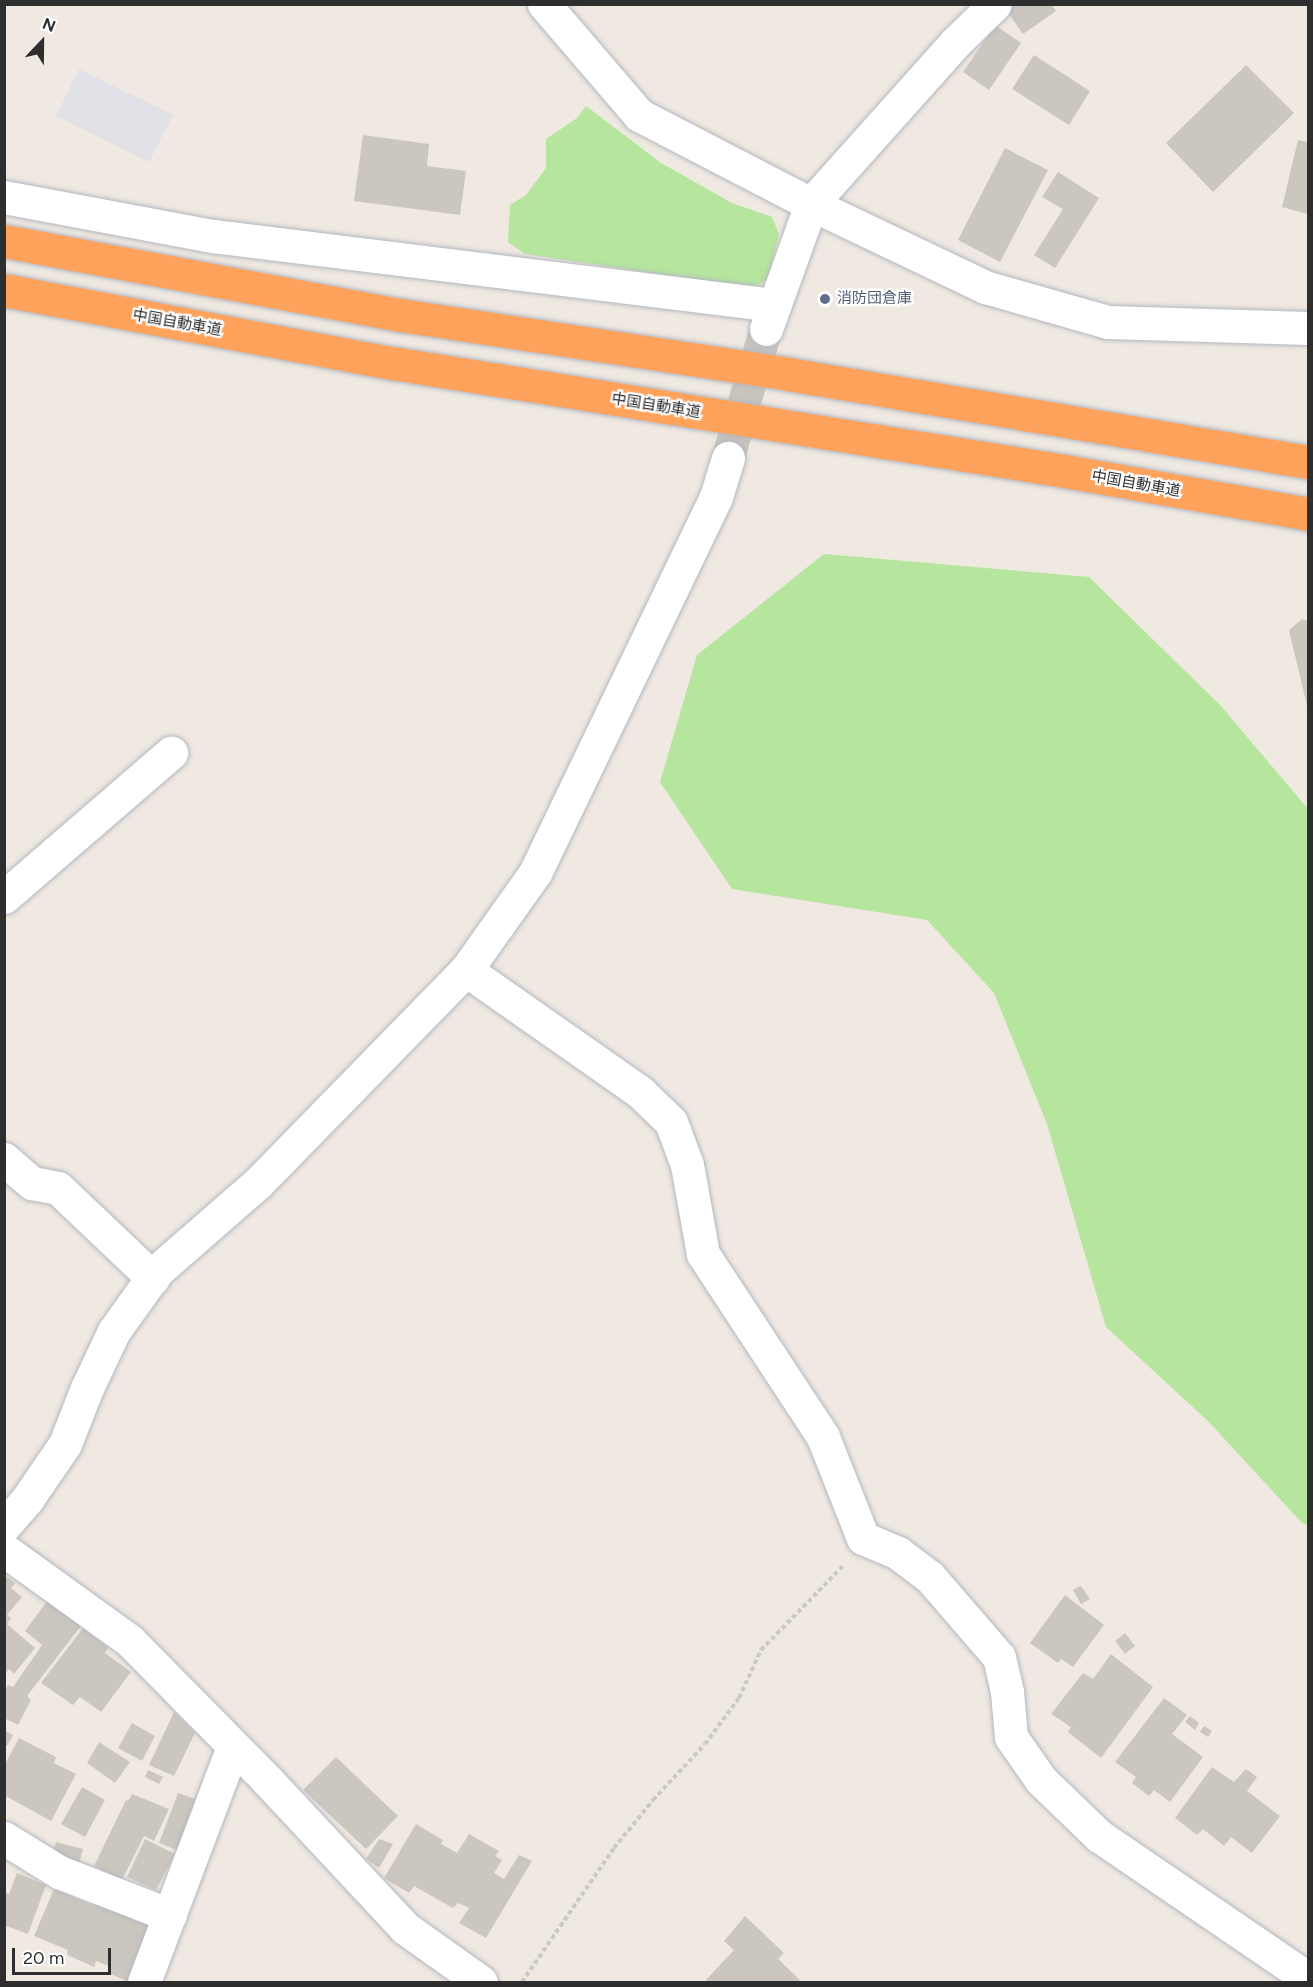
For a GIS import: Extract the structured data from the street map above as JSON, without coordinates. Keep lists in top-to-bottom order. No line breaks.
{"streets":{"highway":["中国自動車道"]},"places":["消防団倉庫"],"scale_bar":"20 m","north":"top"}
